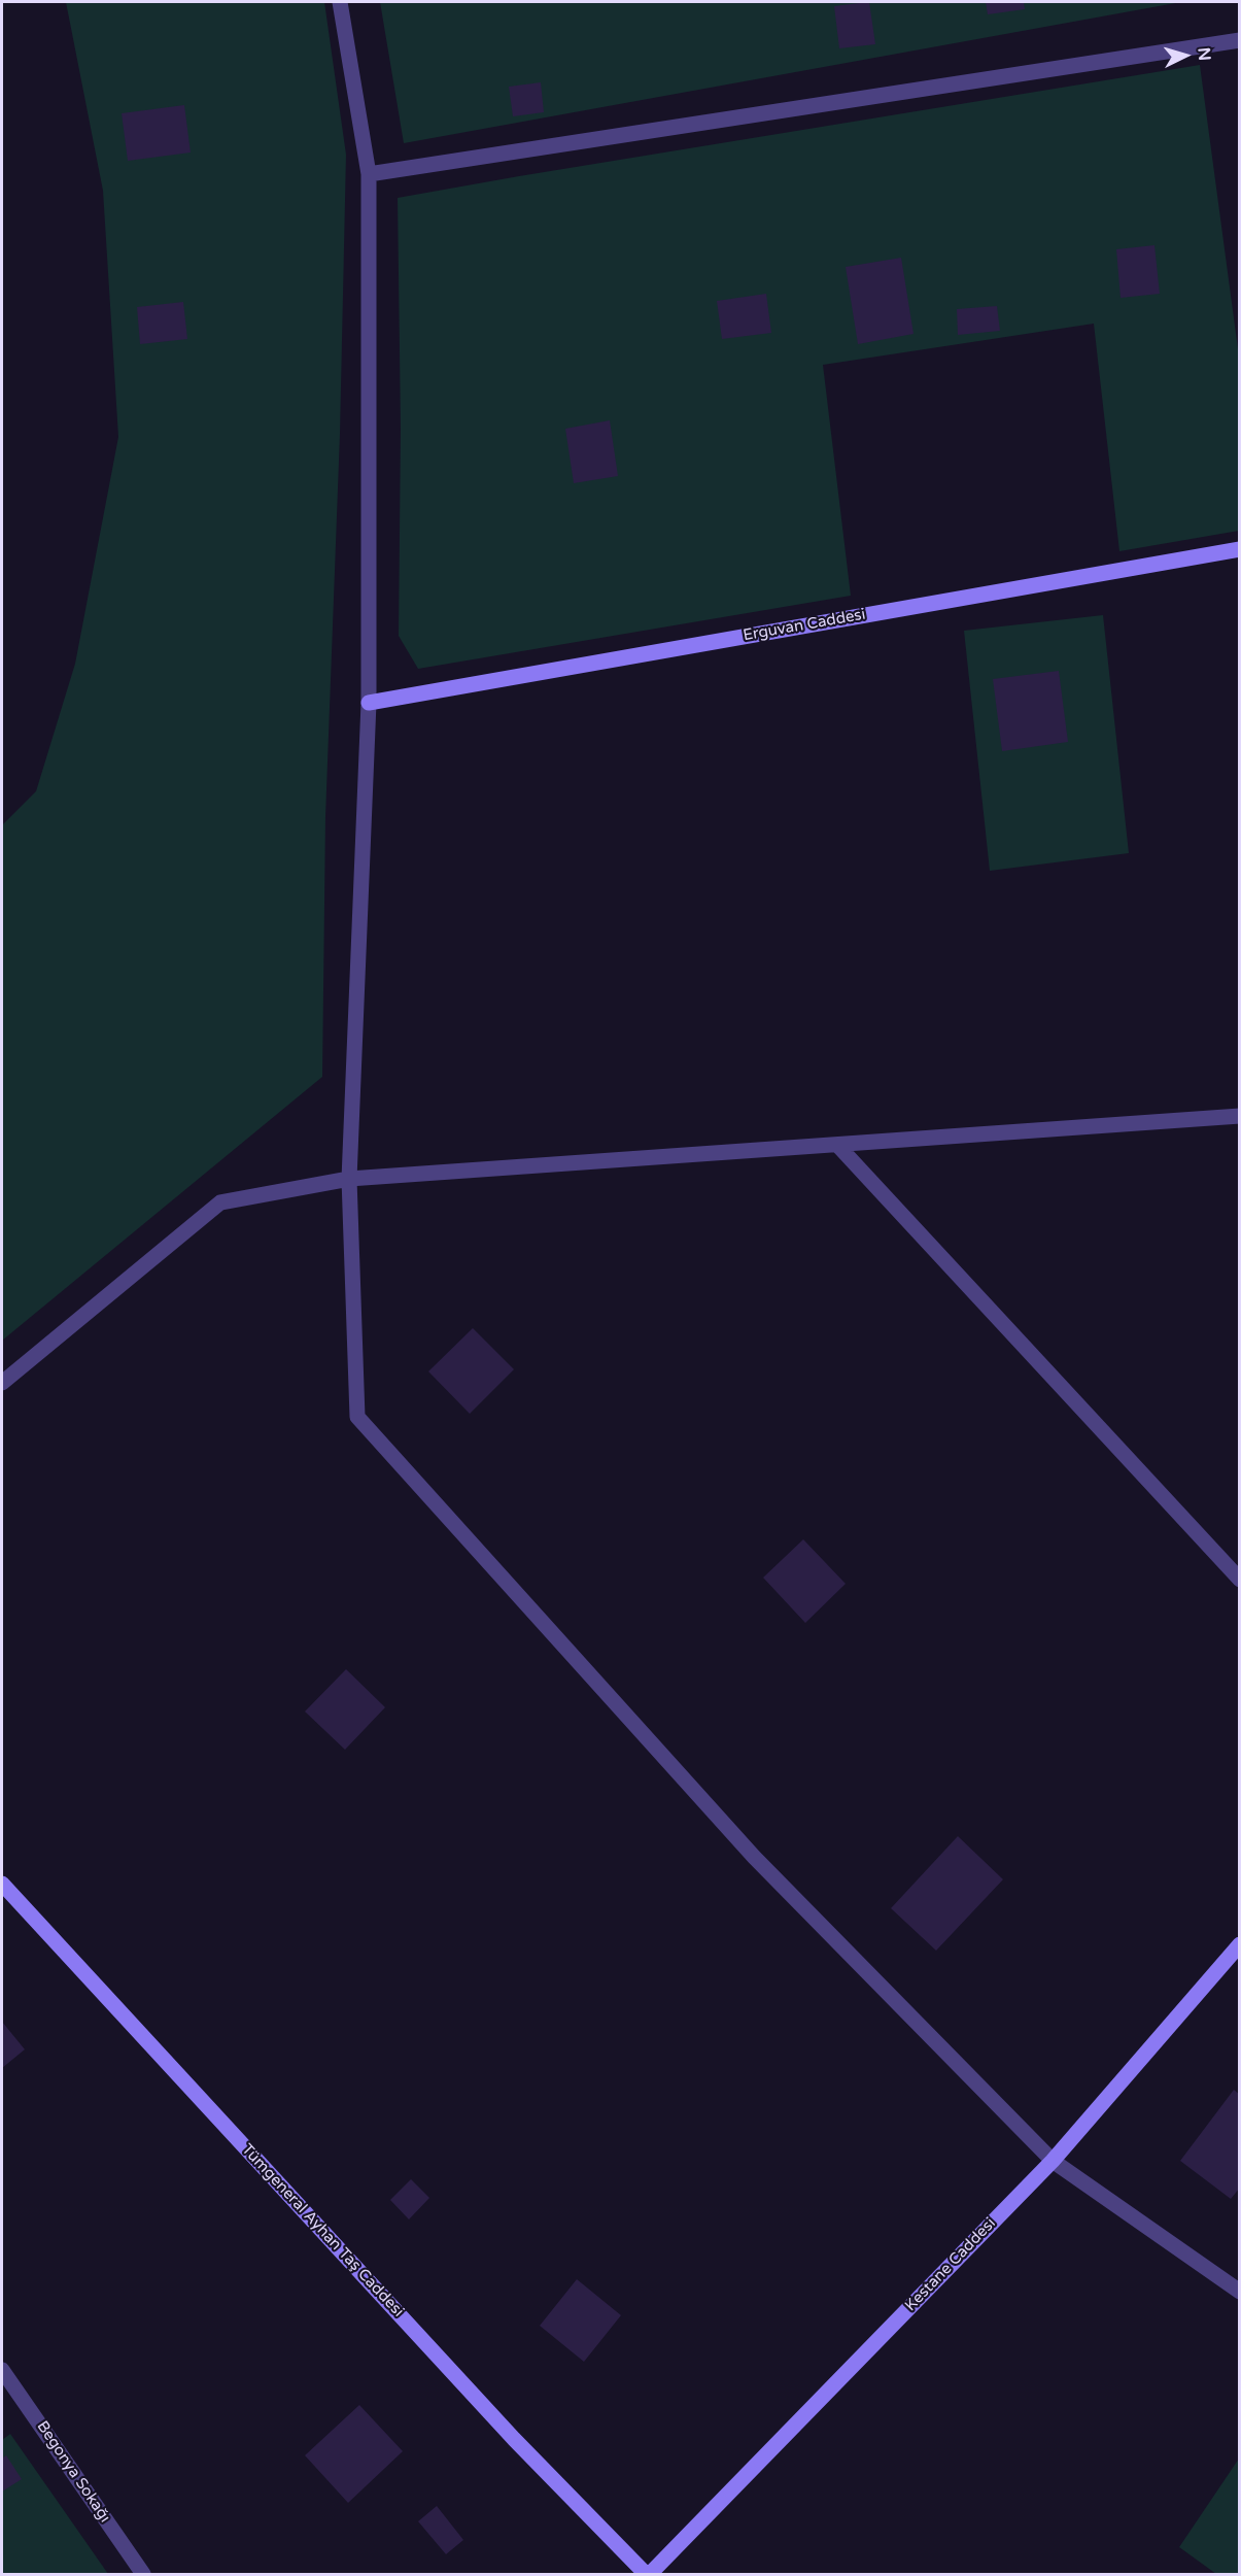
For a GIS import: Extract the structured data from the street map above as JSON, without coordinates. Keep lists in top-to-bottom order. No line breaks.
{"streets":{"street":["Erguvan Caddesi","Tümgeneral Ayhan Taş Caddesi","Kestane Caddesi","Begonya Sokağı"]},"crossings":[["Tümgeneral Ayhan Taş Caddesi","Kestane Caddesi"]],"north":"right"}
